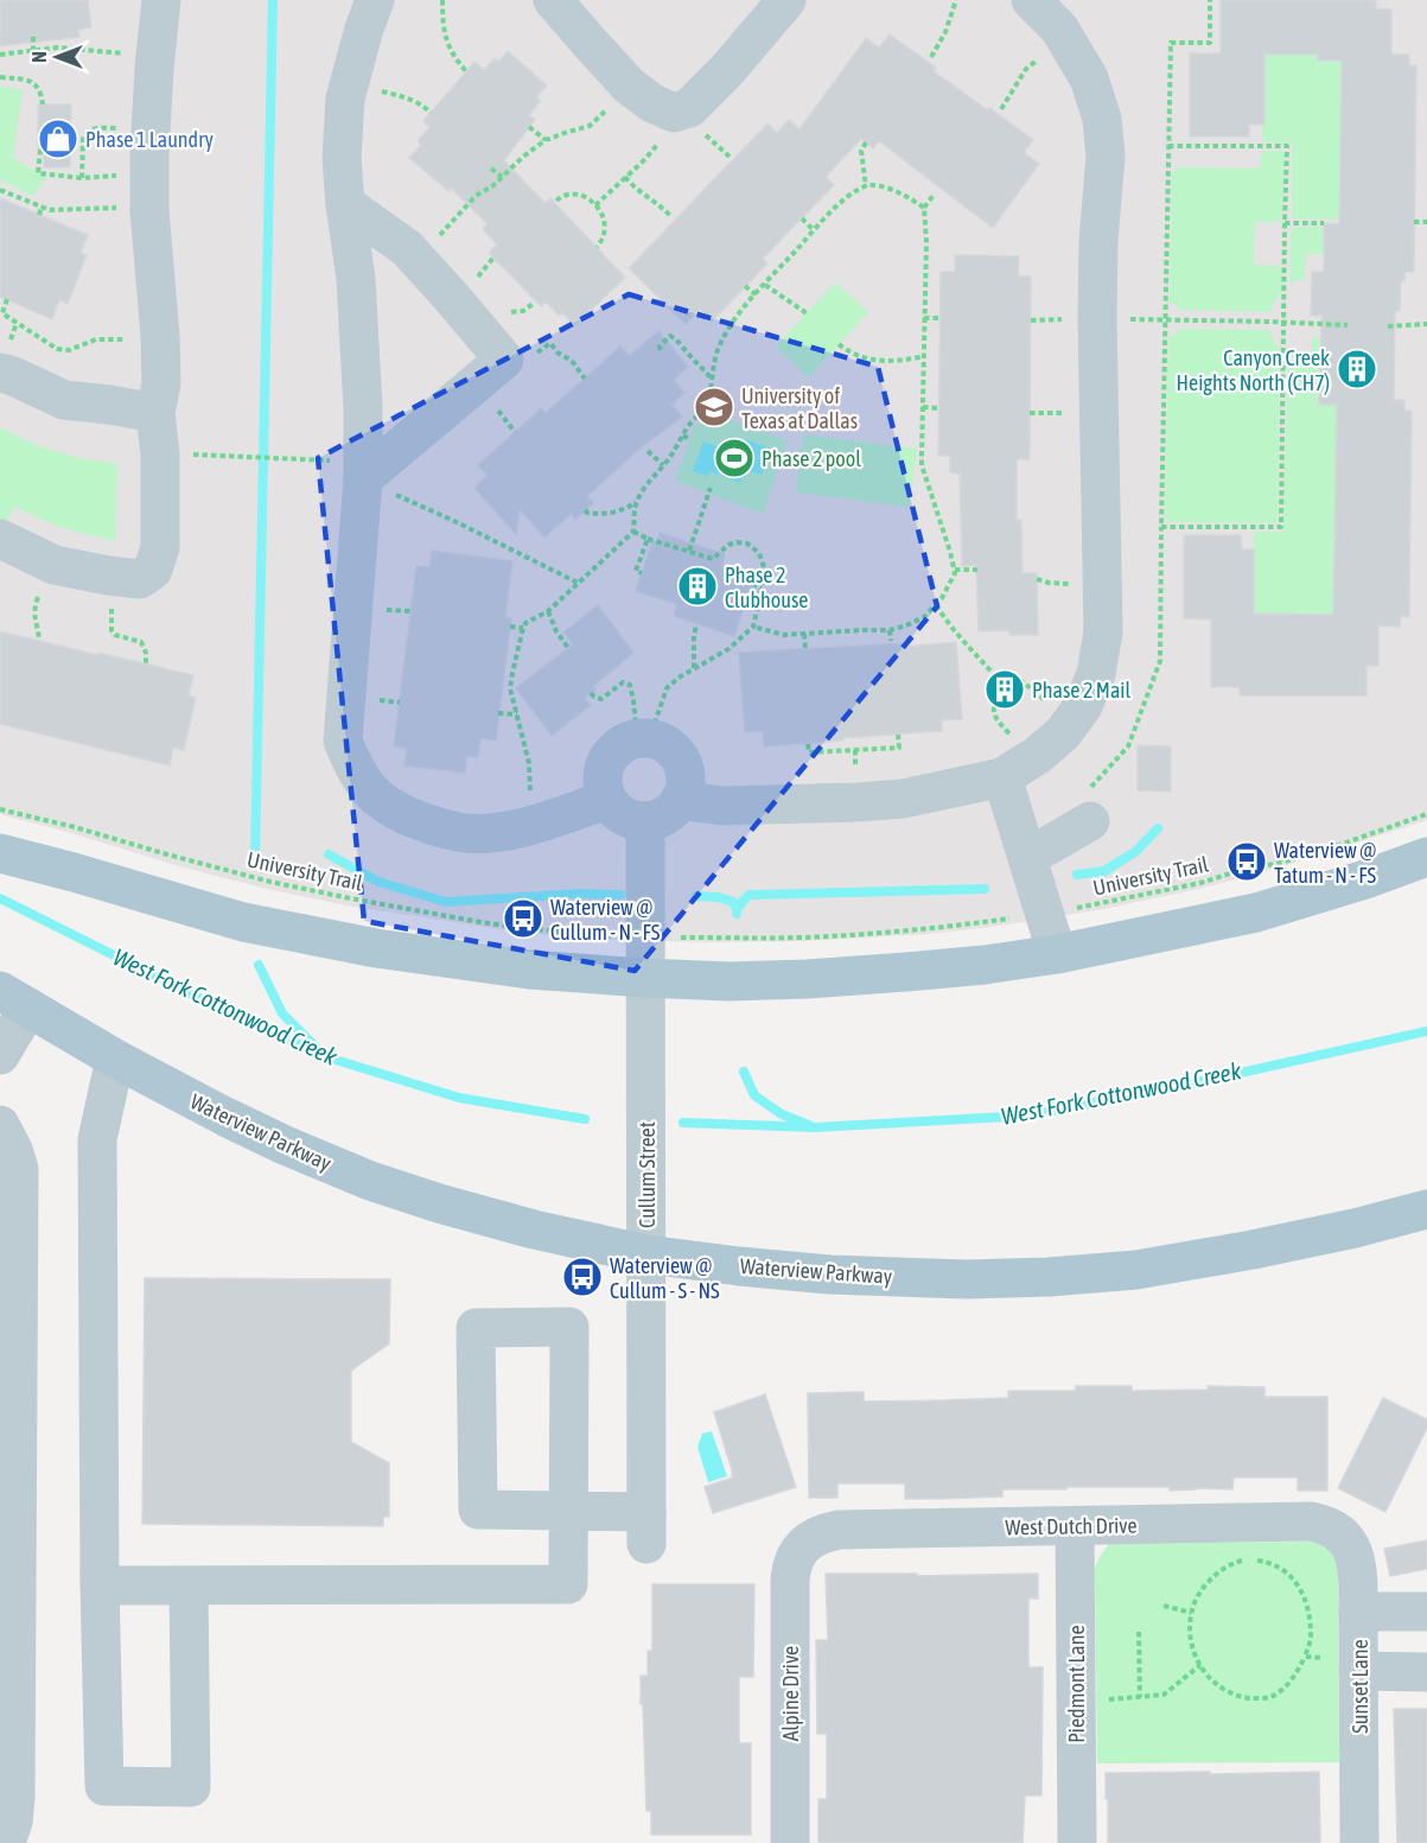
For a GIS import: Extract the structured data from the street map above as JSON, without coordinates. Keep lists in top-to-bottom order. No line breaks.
{"streets":{"main road":["Waterview Parkway"],"street":["Cullum Street","West Dutch Drive","Piedmont Lane","Sunset Lane","Alpine Drive"],"path":["University Trail"]},"crossings":[["Waterview Parkway","Cullum Street"],["West Dutch Drive","Piedmont Lane"],["West Dutch Drive","Sunset Lane"],["West Dutch Drive","Alpine Drive"]],"water":["West Fork Cottonwood Creek"],"places":{"shop":["Phase 1 Laundry"],"building":["Canyon Creek Heights North (CH7)","Phase 2 Clubhouse","Phase 2 Mail"],"school or university":["University of Texas at Dallas"],"sports":["Phase 2 pool"],"bus stop":["Waterview @ Tatum - N - FS","Waterview @ Cullum - N - FS","Waterview @ Cullum - S - NS"]},"north":"left"}
